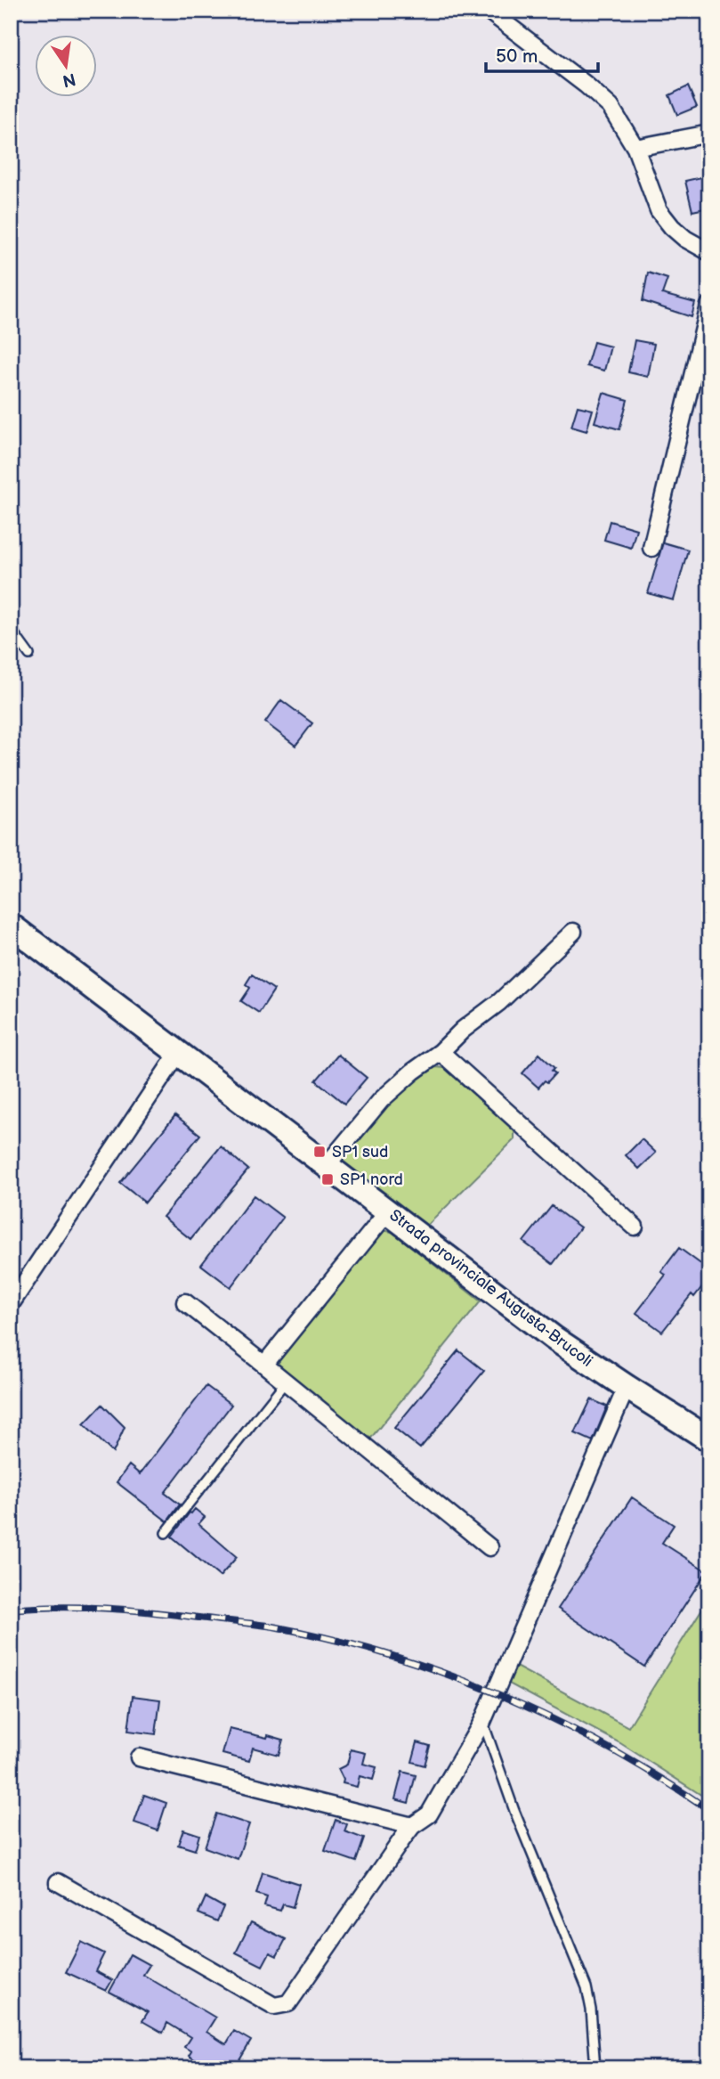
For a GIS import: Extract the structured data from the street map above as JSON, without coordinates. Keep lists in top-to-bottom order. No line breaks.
{"streets":{"main road":["Strada provinciale Augusta-Brucoli"]},"places":{"transit":["SP1 sud","SP1 nord"]},"scale_bar":"50 m","north":"bottom"}
